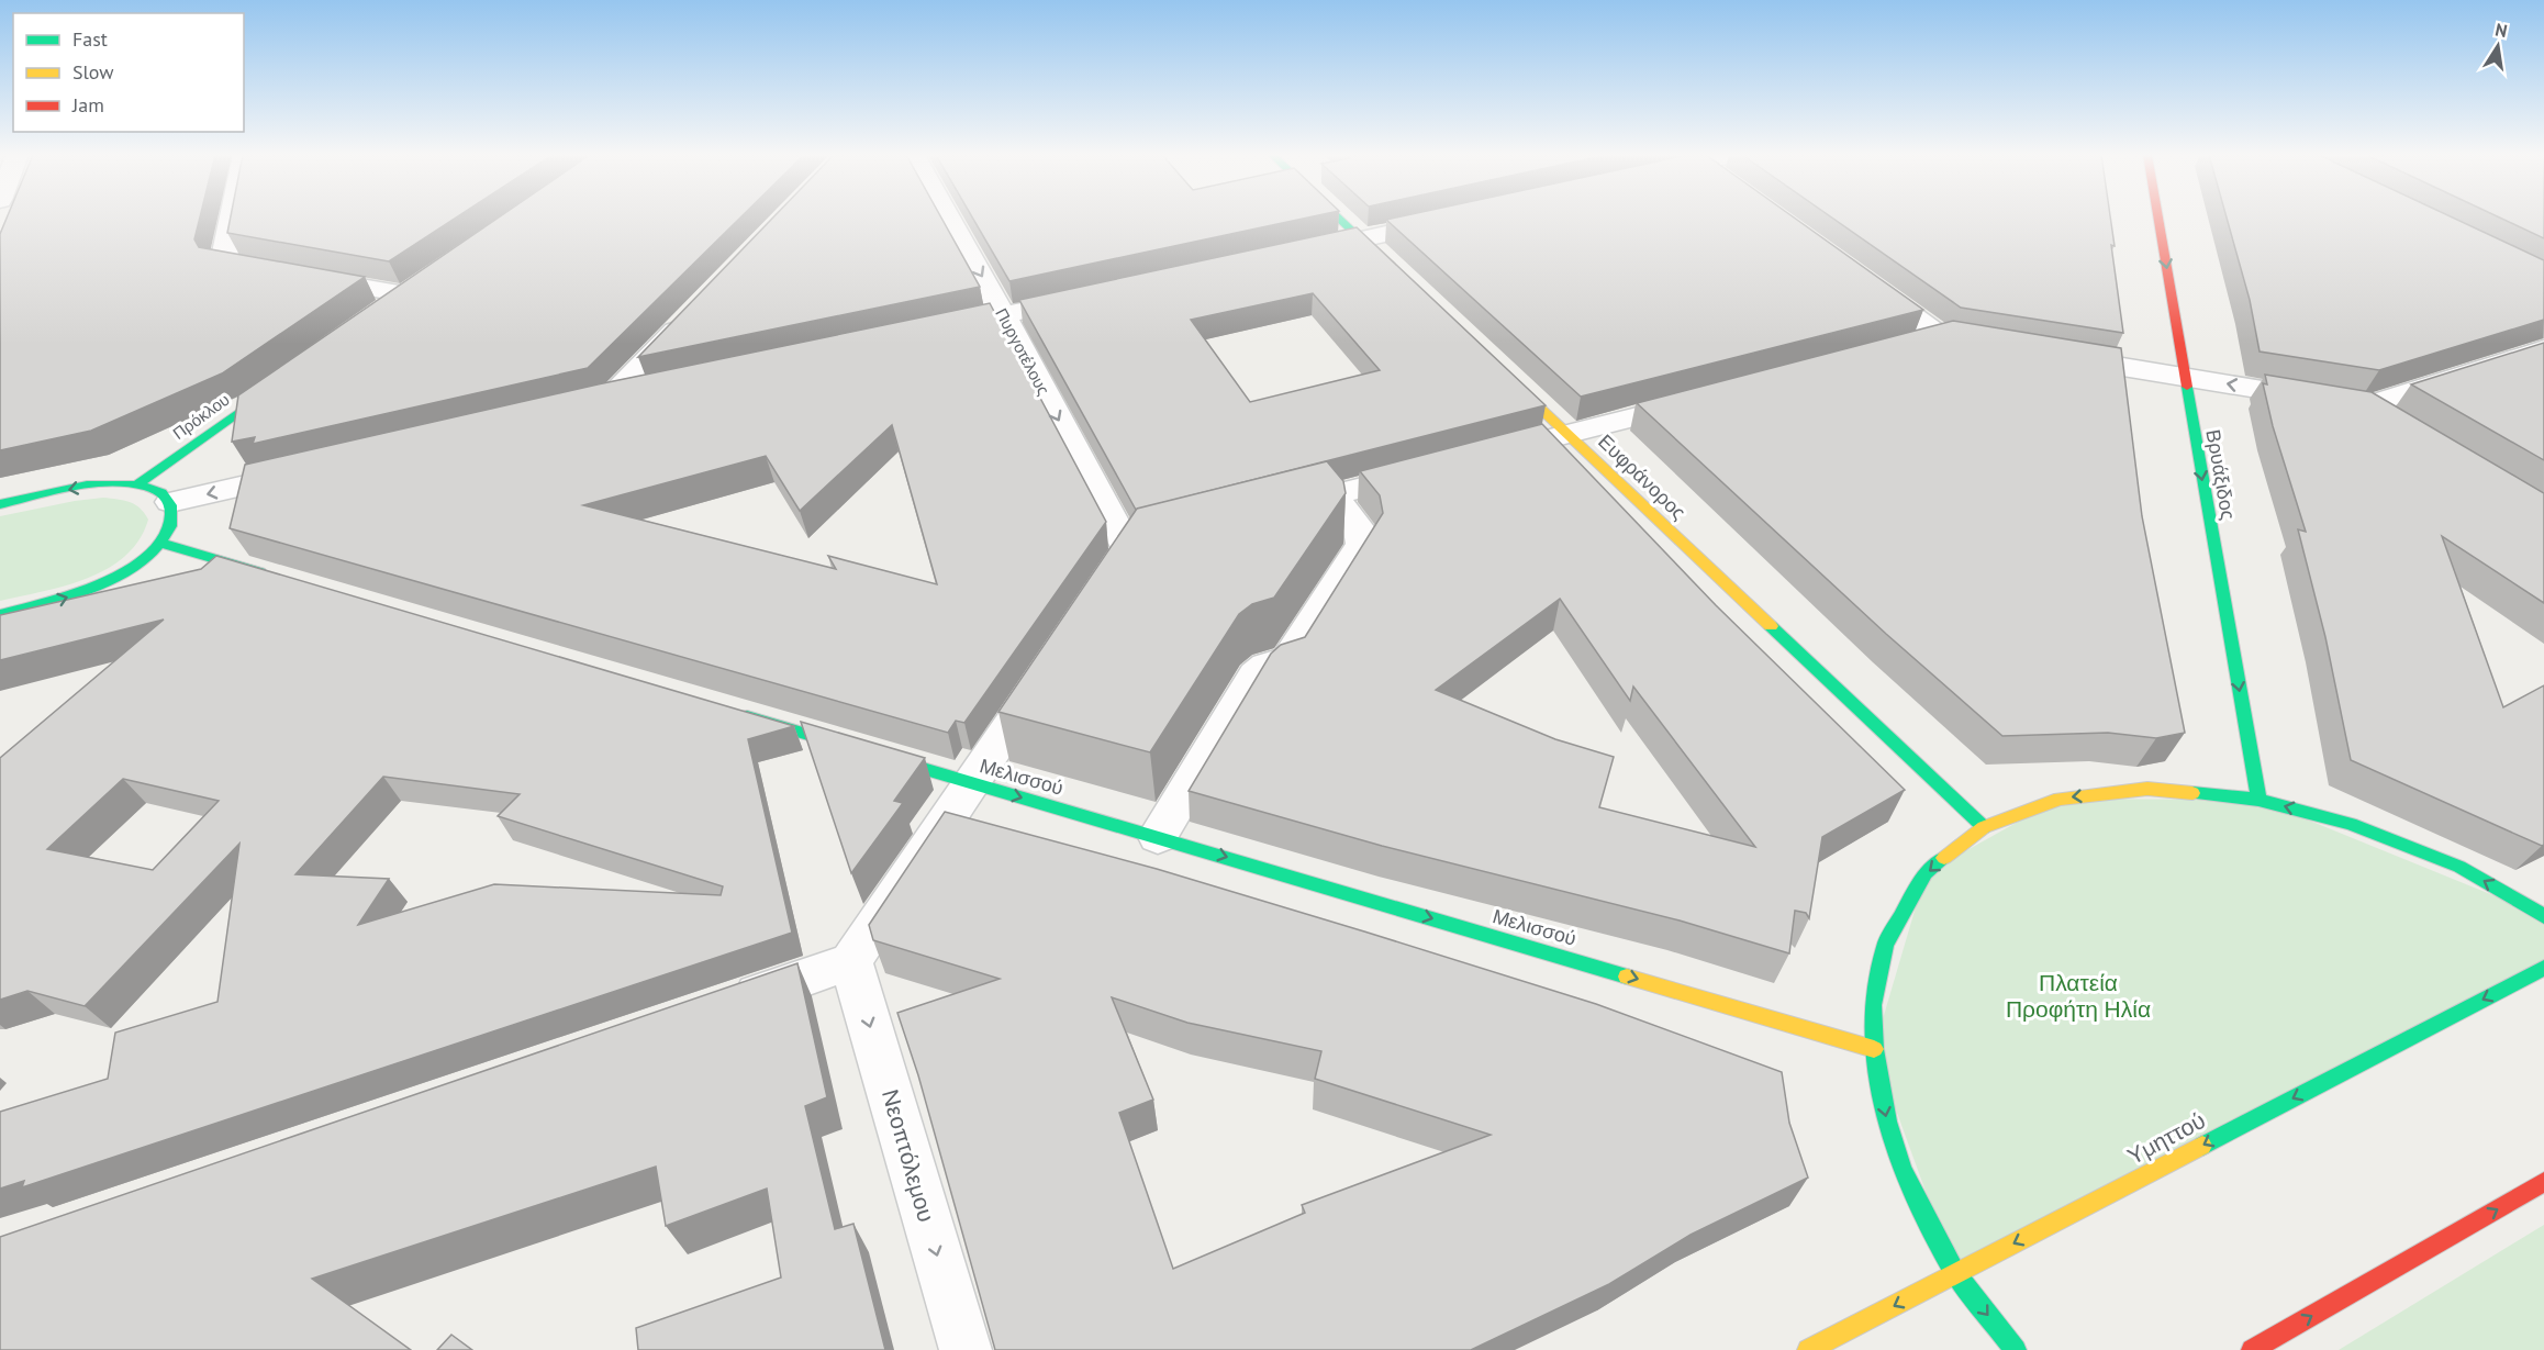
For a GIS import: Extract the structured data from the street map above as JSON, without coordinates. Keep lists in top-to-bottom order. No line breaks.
{"streets":{"main road":["Πρόκλου","Βρυάξιδος","Ευφράνορος","Μελισσού","Υμηττού"],"street":["Πυργοτέλους","Νεοπτόλεμου"]},"one_way":["Πυργοτέλους","Βρυάξιδος","Μελισσού","Υμηττού","Νεοπτόλεμου"],"parks":["Πλατεία Προφήτη Ηλία"],"legend":["Fast","Slow","Jam"],"north":"top"}
